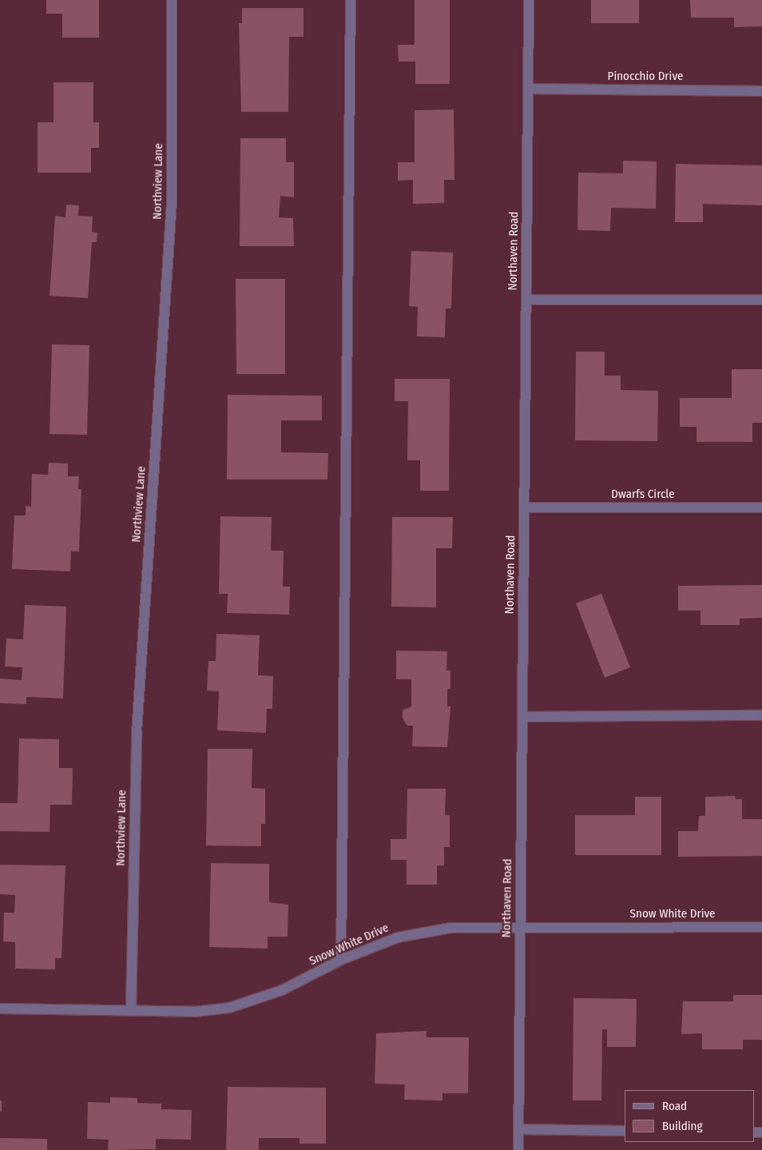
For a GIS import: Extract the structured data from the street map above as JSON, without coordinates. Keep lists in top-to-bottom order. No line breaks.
{"streets":{"street":["Pinocchio Drive","Northview Lane","Northaven Road","Dwarfs Circle","Snow White Drive"]},"crossings":[["Pinocchio Drive","Northaven Road"],["Northview Lane","Snow White Drive"],["Northaven Road","Dwarfs Circle"],["Northaven Road","Snow White Drive"]],"legend":["Road","Building"]}
